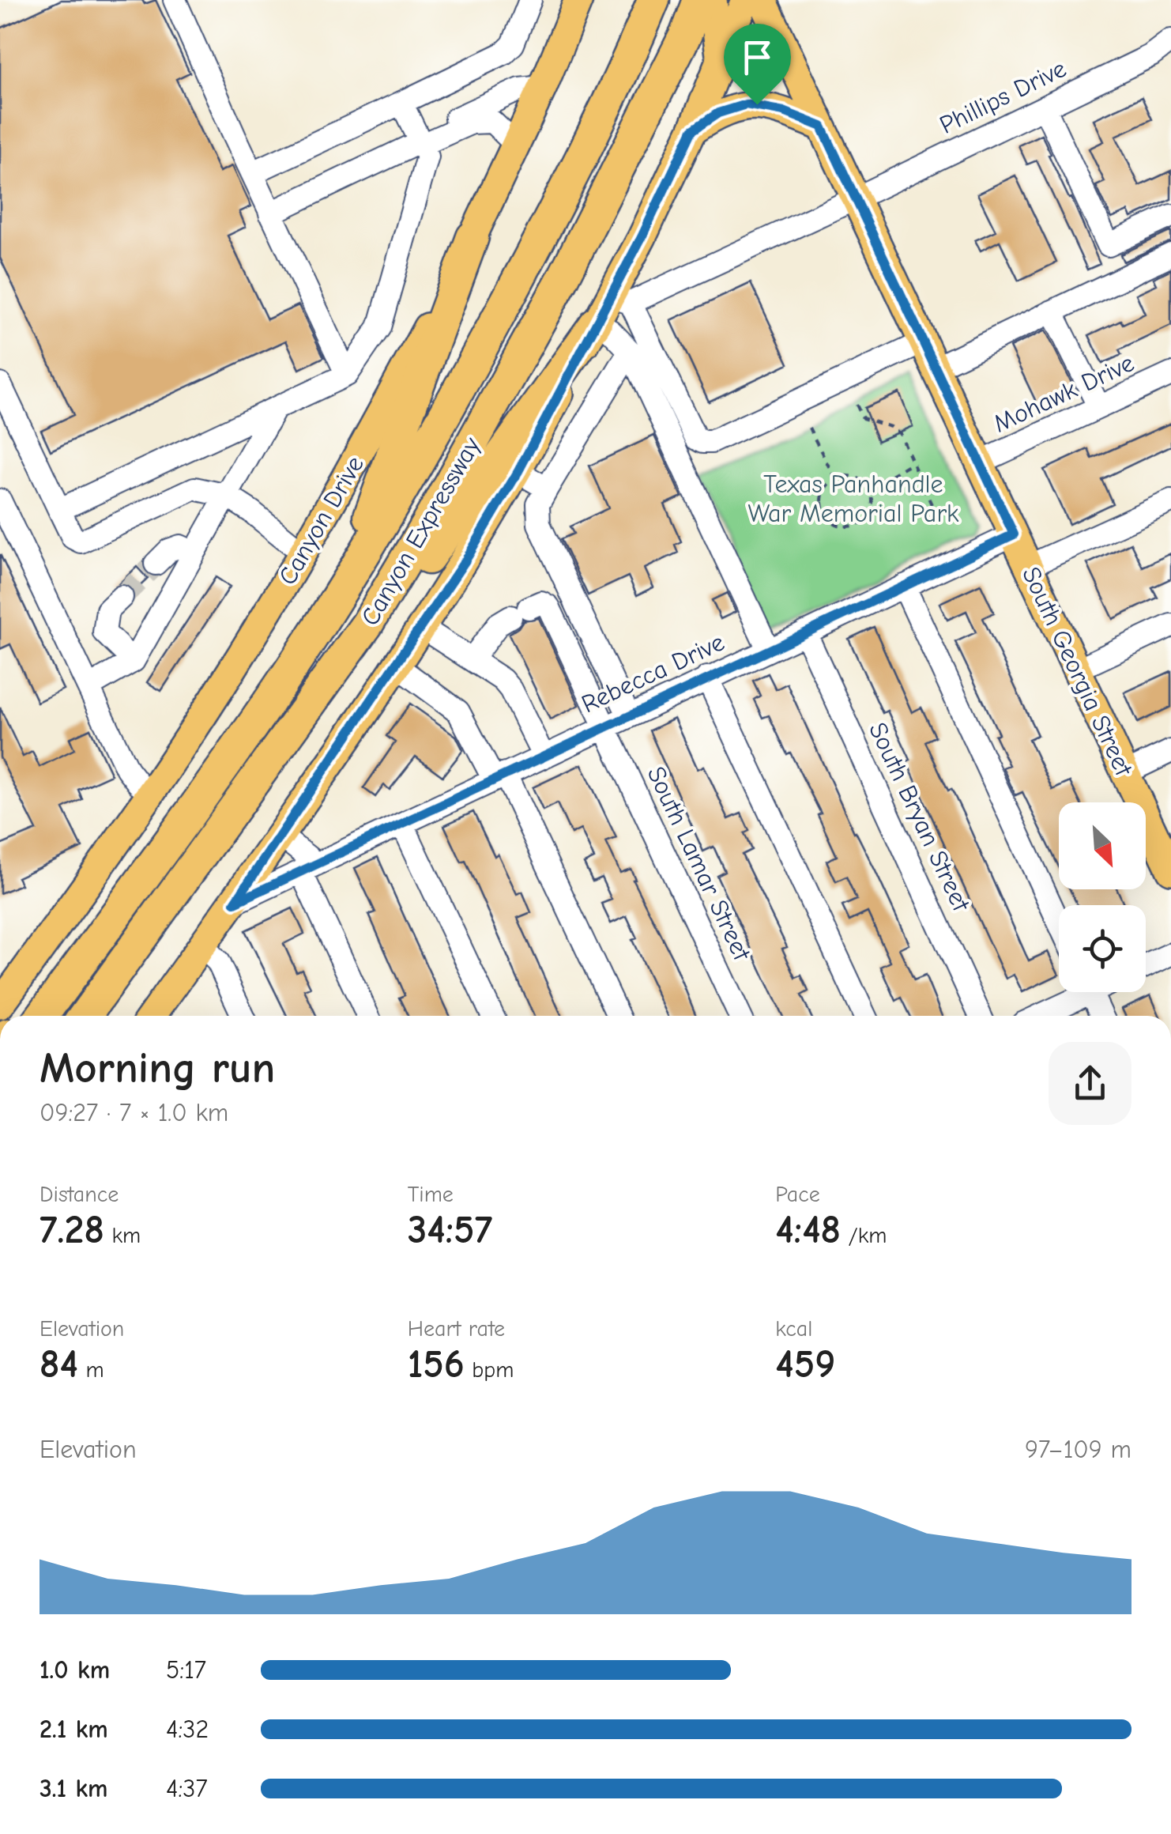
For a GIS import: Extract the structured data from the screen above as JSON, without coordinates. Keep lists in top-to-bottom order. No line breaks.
{"streets":{"highway":["Canyon Expressway"],"main road":["Canyon Drive","South Georgia Street"],"street":["Phillips Drive","Mohawk Drive","Rebecca Drive","South Bryan Street","South Lamar Street"]},"crossings":[["Phillips Drive","South Georgia Street"],["Mohawk Drive","South Georgia Street"],["South Georgia Street","Rebecca Drive"],["Rebecca Drive","South Bryan Street"],["Rebecca Drive","South Lamar Street"]],"parks":["Texas Panhandle War Memorial Park"],"north":"bottom right","page":{"heading":["Morning run","09:27 · 7 × 1.0 km"],"stats":[["Distance","7.28 km"],["Time","34:57"],["Pace","4:48 /km"],["Elevation","84 m"],["Heart rate","156 bpm"],["kcal","459"]],"chart":["Elevation","97–109 m"],"list":[{"name":"1.0 km","note":"5:17"},{"name":"2.1 km","note":"4:32"},{"name":"3.1 km","note":"4:37"}]}}
